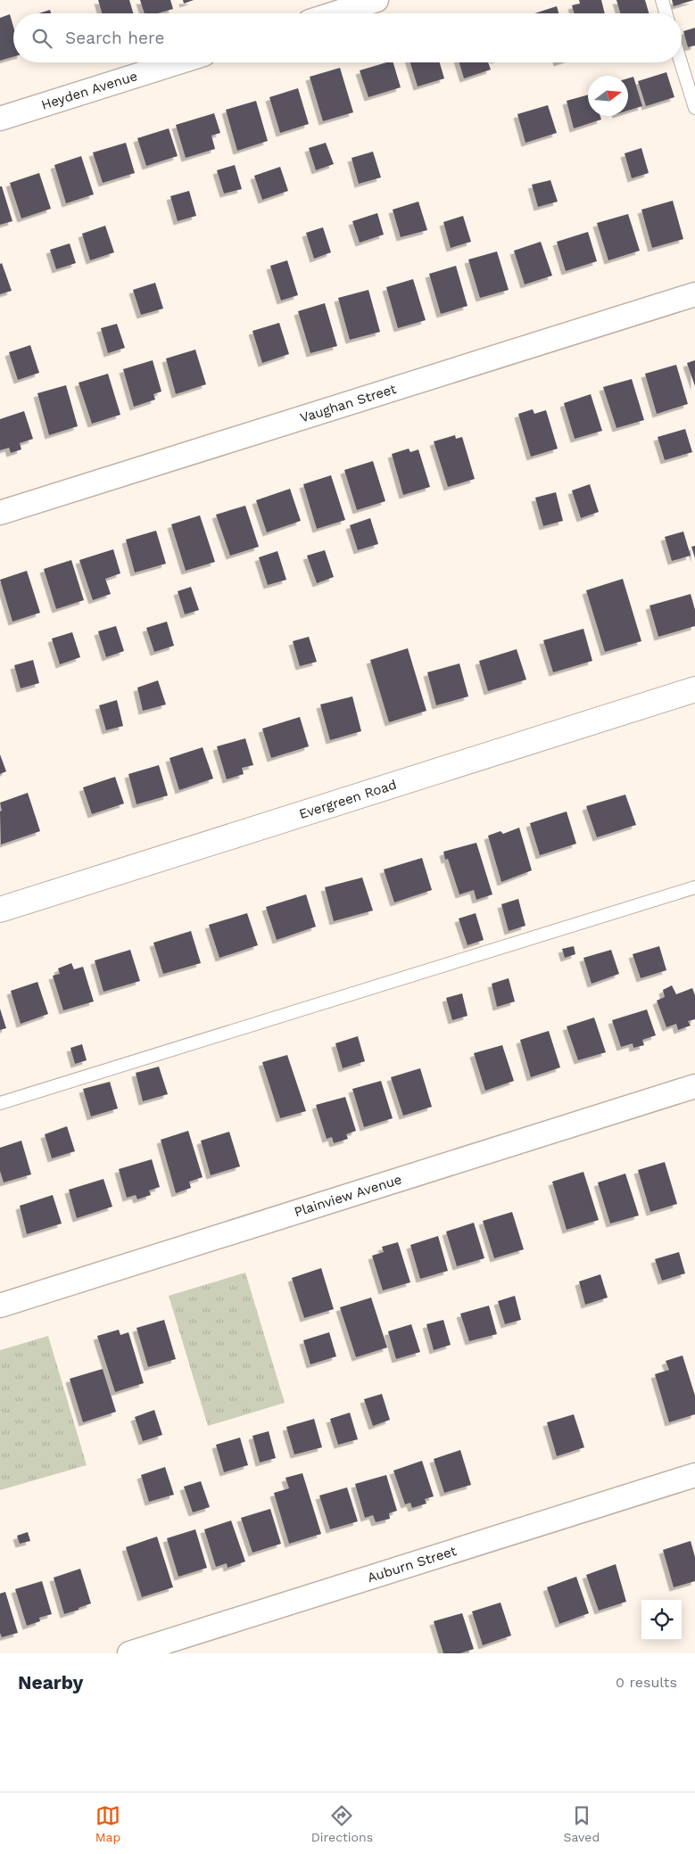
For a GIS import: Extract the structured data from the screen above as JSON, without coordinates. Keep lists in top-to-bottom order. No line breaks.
{"streets":{"street":["Heyden Avenue","Vaughan Street","Evergreen Road","Plainview Avenue","Auburn Street"]},"north":"right","page":{"search":"Search here","heading":["Nearby","0 results"],"nav":["Map","Directions","Saved"]}}
